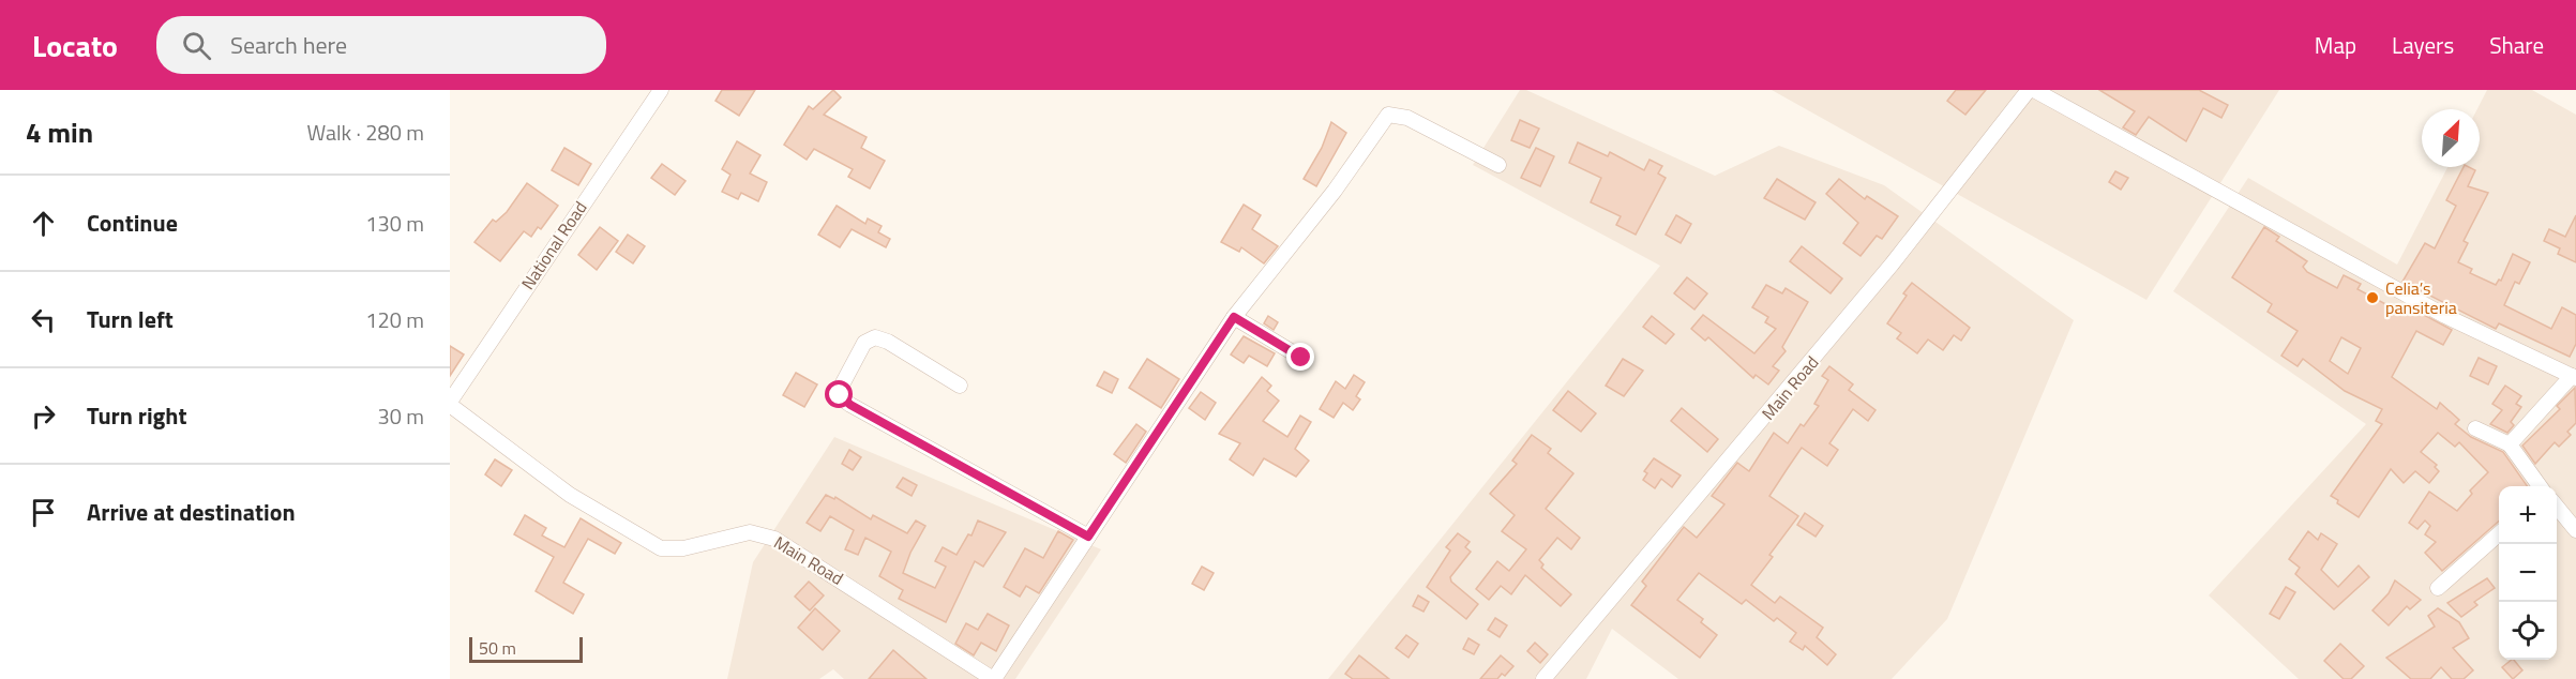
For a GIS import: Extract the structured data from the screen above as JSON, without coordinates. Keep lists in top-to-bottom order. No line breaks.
{"streets":{"street":["National Road","Main Road"]},"crossings":[["National Road","Main Road"]],"places":["Celia’s pansiteria"],"scale_bar":"50 m","north":"top right","page":{"header":"Locato","search":"Search here","nav":["Map","Layers","Share"],"heading":["4 min","Walk · 280 m"],"list":[["Continue","130 m"],["Turn left","120 m"],["Turn right","30 m"],"Arrive at destination"],"map_buttons":["+","−"],"scale":"50 m"}}
